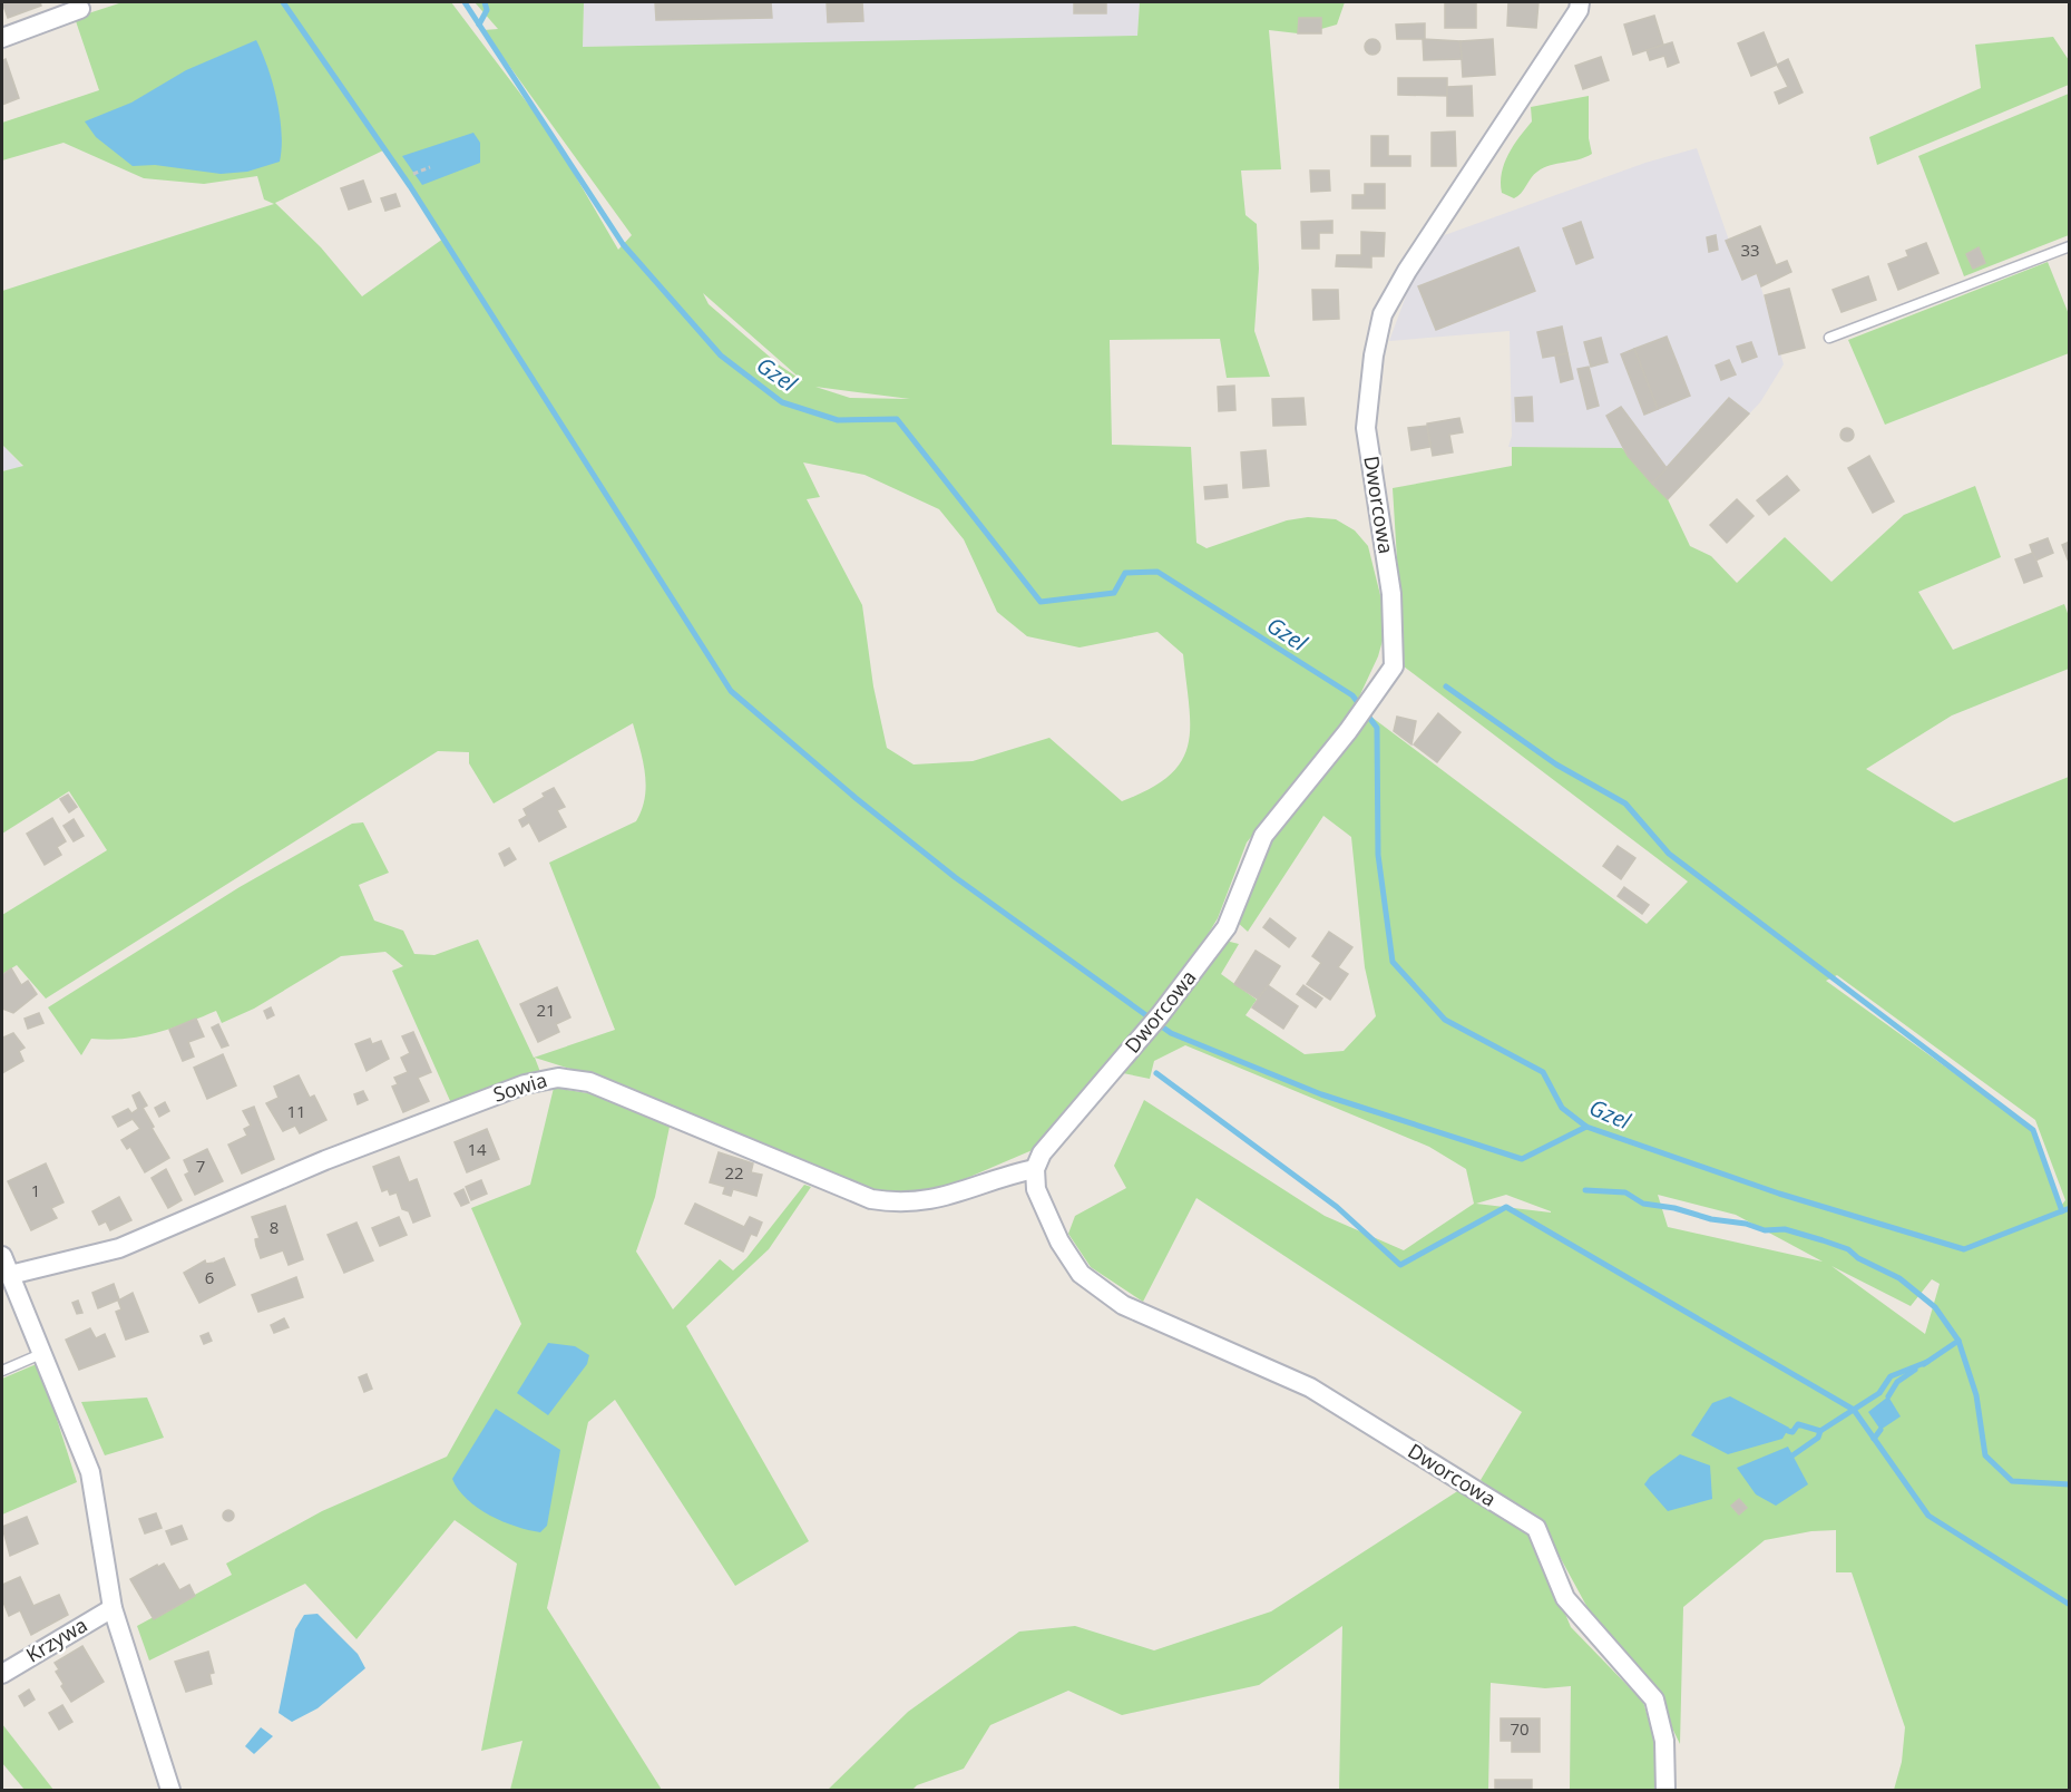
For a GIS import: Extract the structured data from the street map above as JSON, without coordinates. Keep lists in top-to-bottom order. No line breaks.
{"streets":{"street":["Dworcowa","Sowia","Krzywa"]},"crossings":[["Dworcowa","Sowia"]],"water":["Gzel"],"house_numbers":["33","21","11","14","7","22","1","8","6","70"]}
